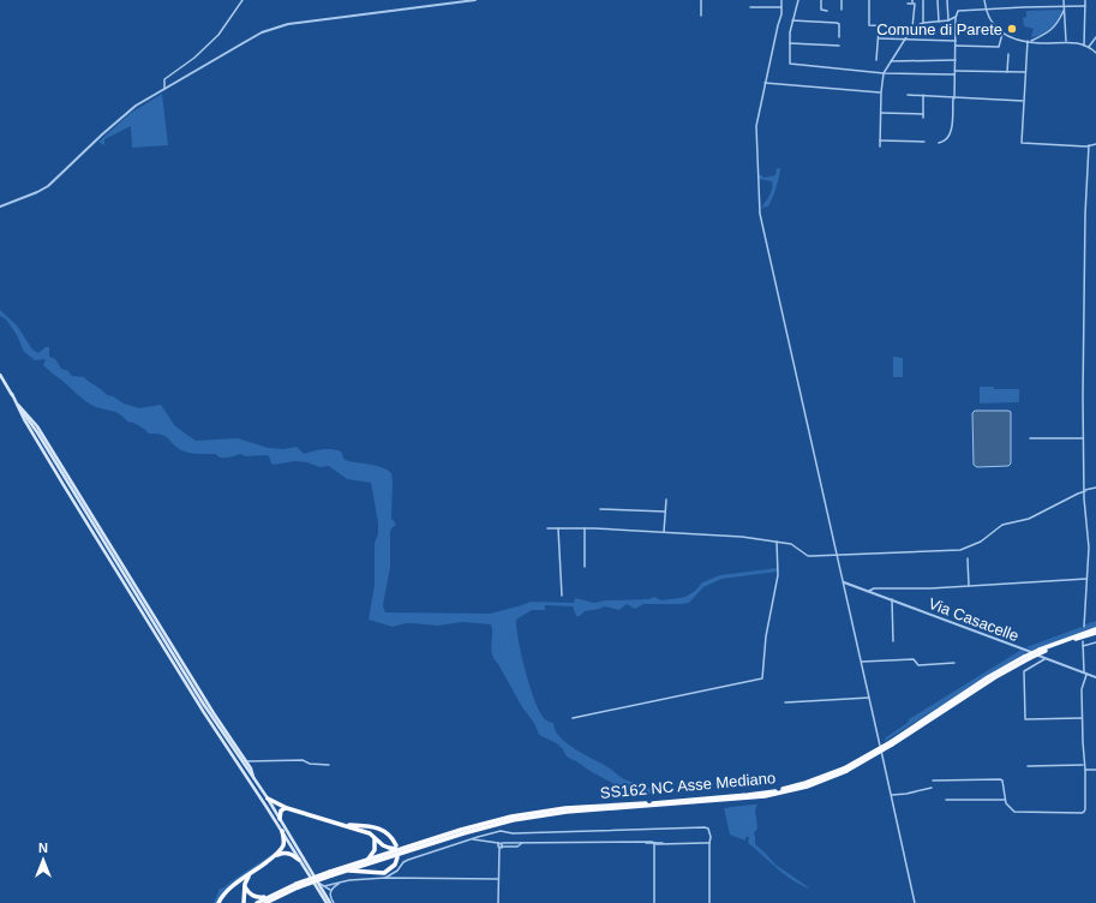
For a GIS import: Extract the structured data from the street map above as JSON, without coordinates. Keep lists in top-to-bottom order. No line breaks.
{"streets":{"highway":["SS162 NC Asse Mediano"],"street":["Via Casacelle"]},"places":["Comune di Parete"],"north":"top"}
